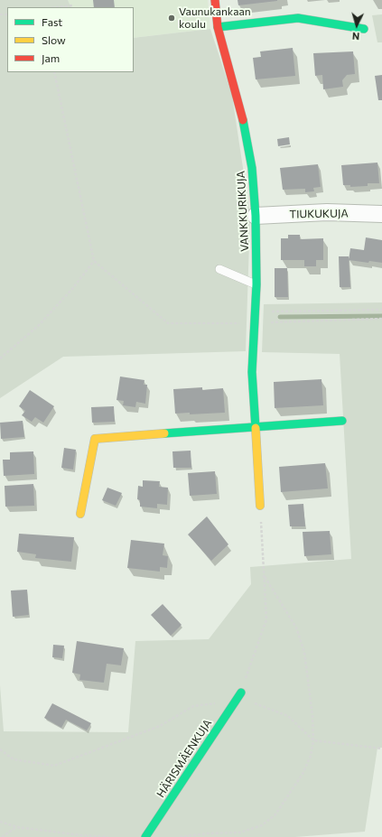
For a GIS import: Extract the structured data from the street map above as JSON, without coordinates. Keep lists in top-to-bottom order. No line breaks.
{"streets":{"street":["VANKKURIKUJA","TIUKUKUJA","HÄRISMÄENKUJA"]},"crossings":[["VANKKURIKUJA","TIUKUKUJA"]],"places":["Vaunukankaan koulu"],"legend":["Fast","Slow","Jam"],"north":"bottom"}
